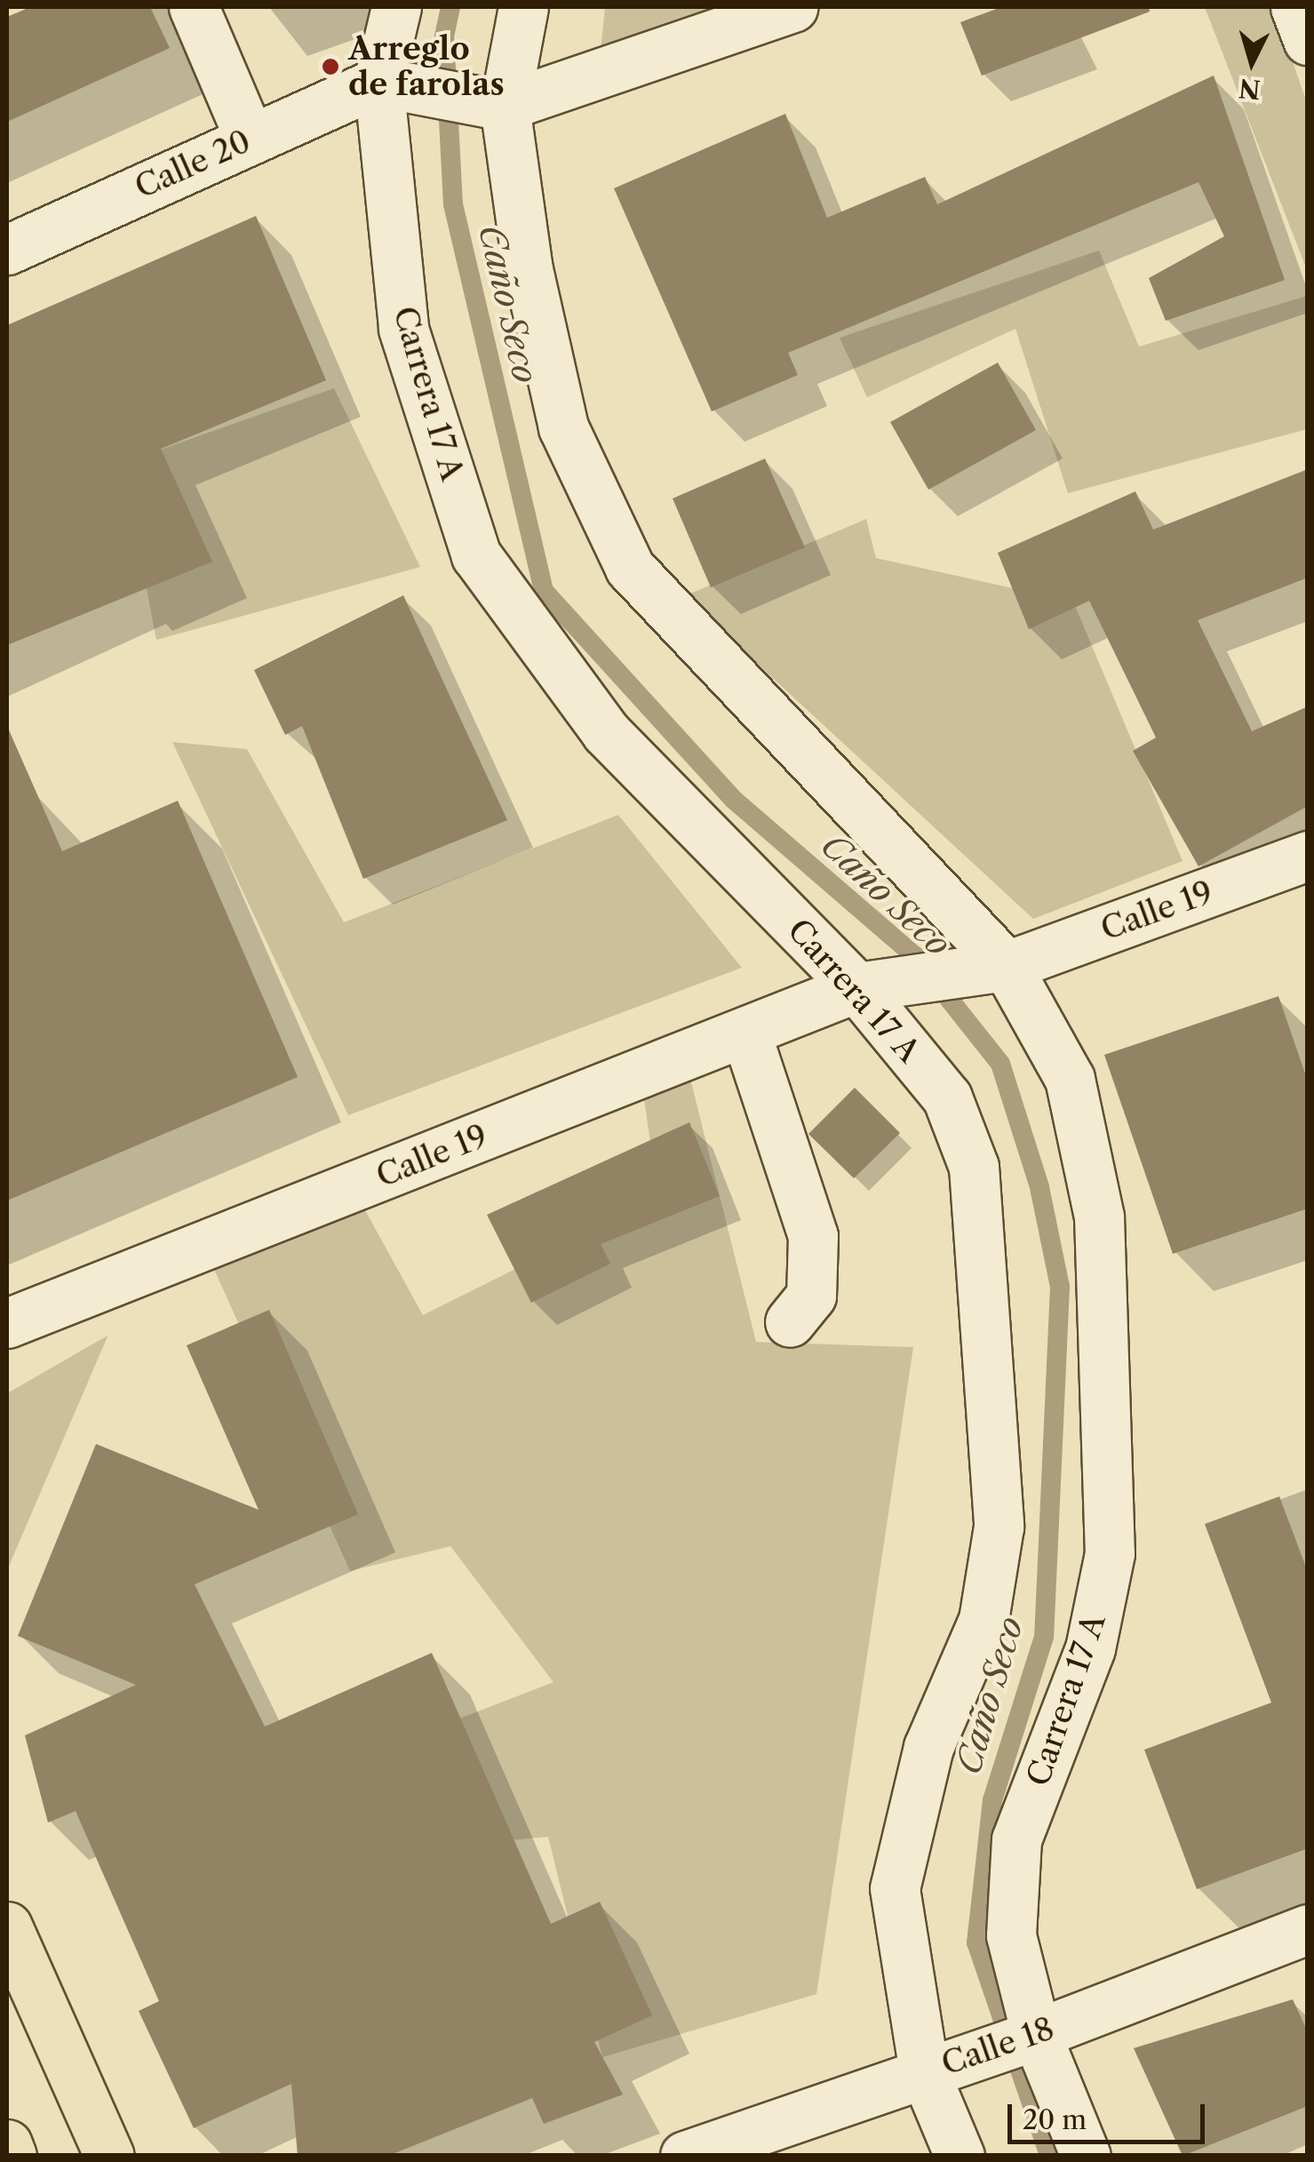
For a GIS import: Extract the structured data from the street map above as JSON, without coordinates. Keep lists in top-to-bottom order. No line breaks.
{"streets":{"street":["Calle 20","Carrera 17 A","Calle 19","Calle 18"]},"crossings":[["Calle 20","Carrera 17 A"],["Carrera 17 A","Calle 19"],["Carrera 17 A","Calle 18"]],"water":["Caño Seco"],"places":["Arreglo de farolas"],"scale_bar":"20 m","north":"bottom"}
